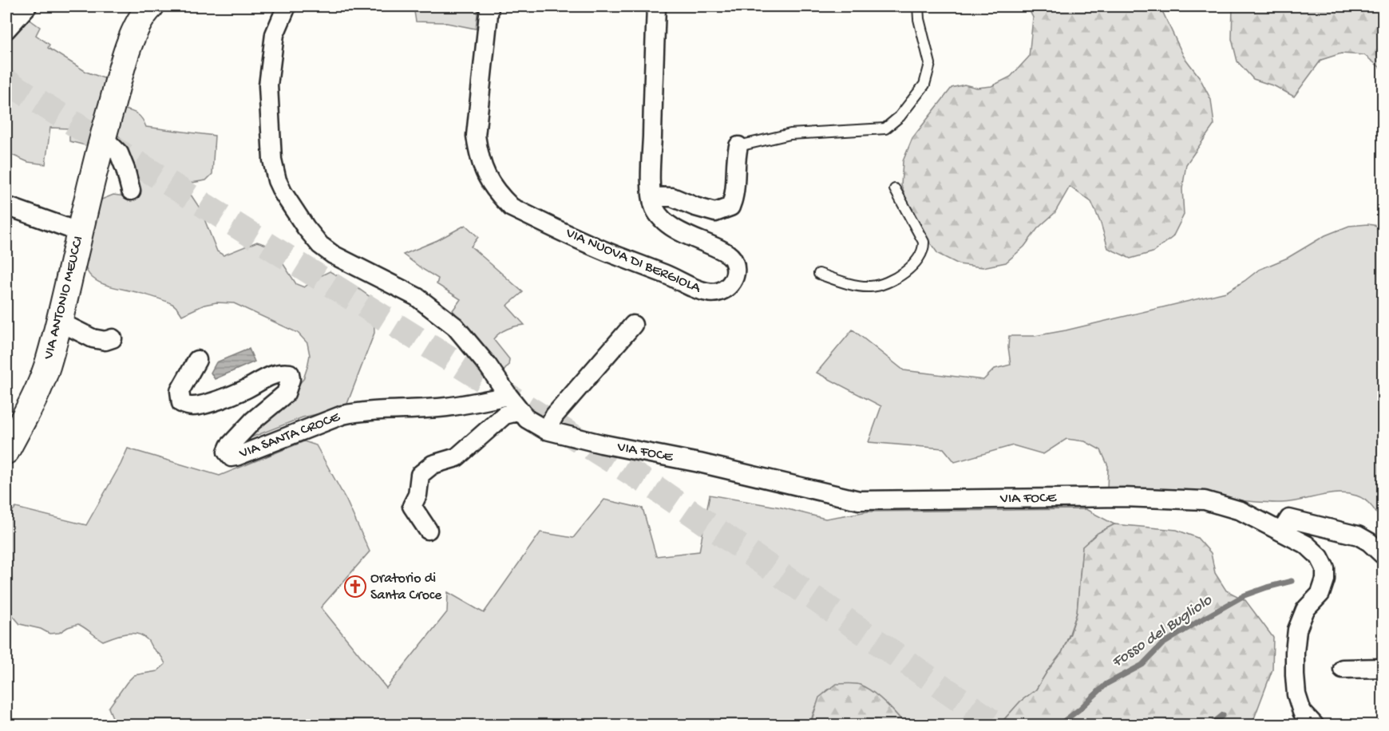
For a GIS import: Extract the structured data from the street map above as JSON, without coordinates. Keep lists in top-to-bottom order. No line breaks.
{"streets":{"street":["VIA NUOVA DI BERGIOLA","VIA ANTONIO MEUCCI","VIA SANTA CROCE","VIA FOCE"]},"water":["Fosso del Bugliolo"],"places":{"church":["Oratorio di Santa Croce"]}}
